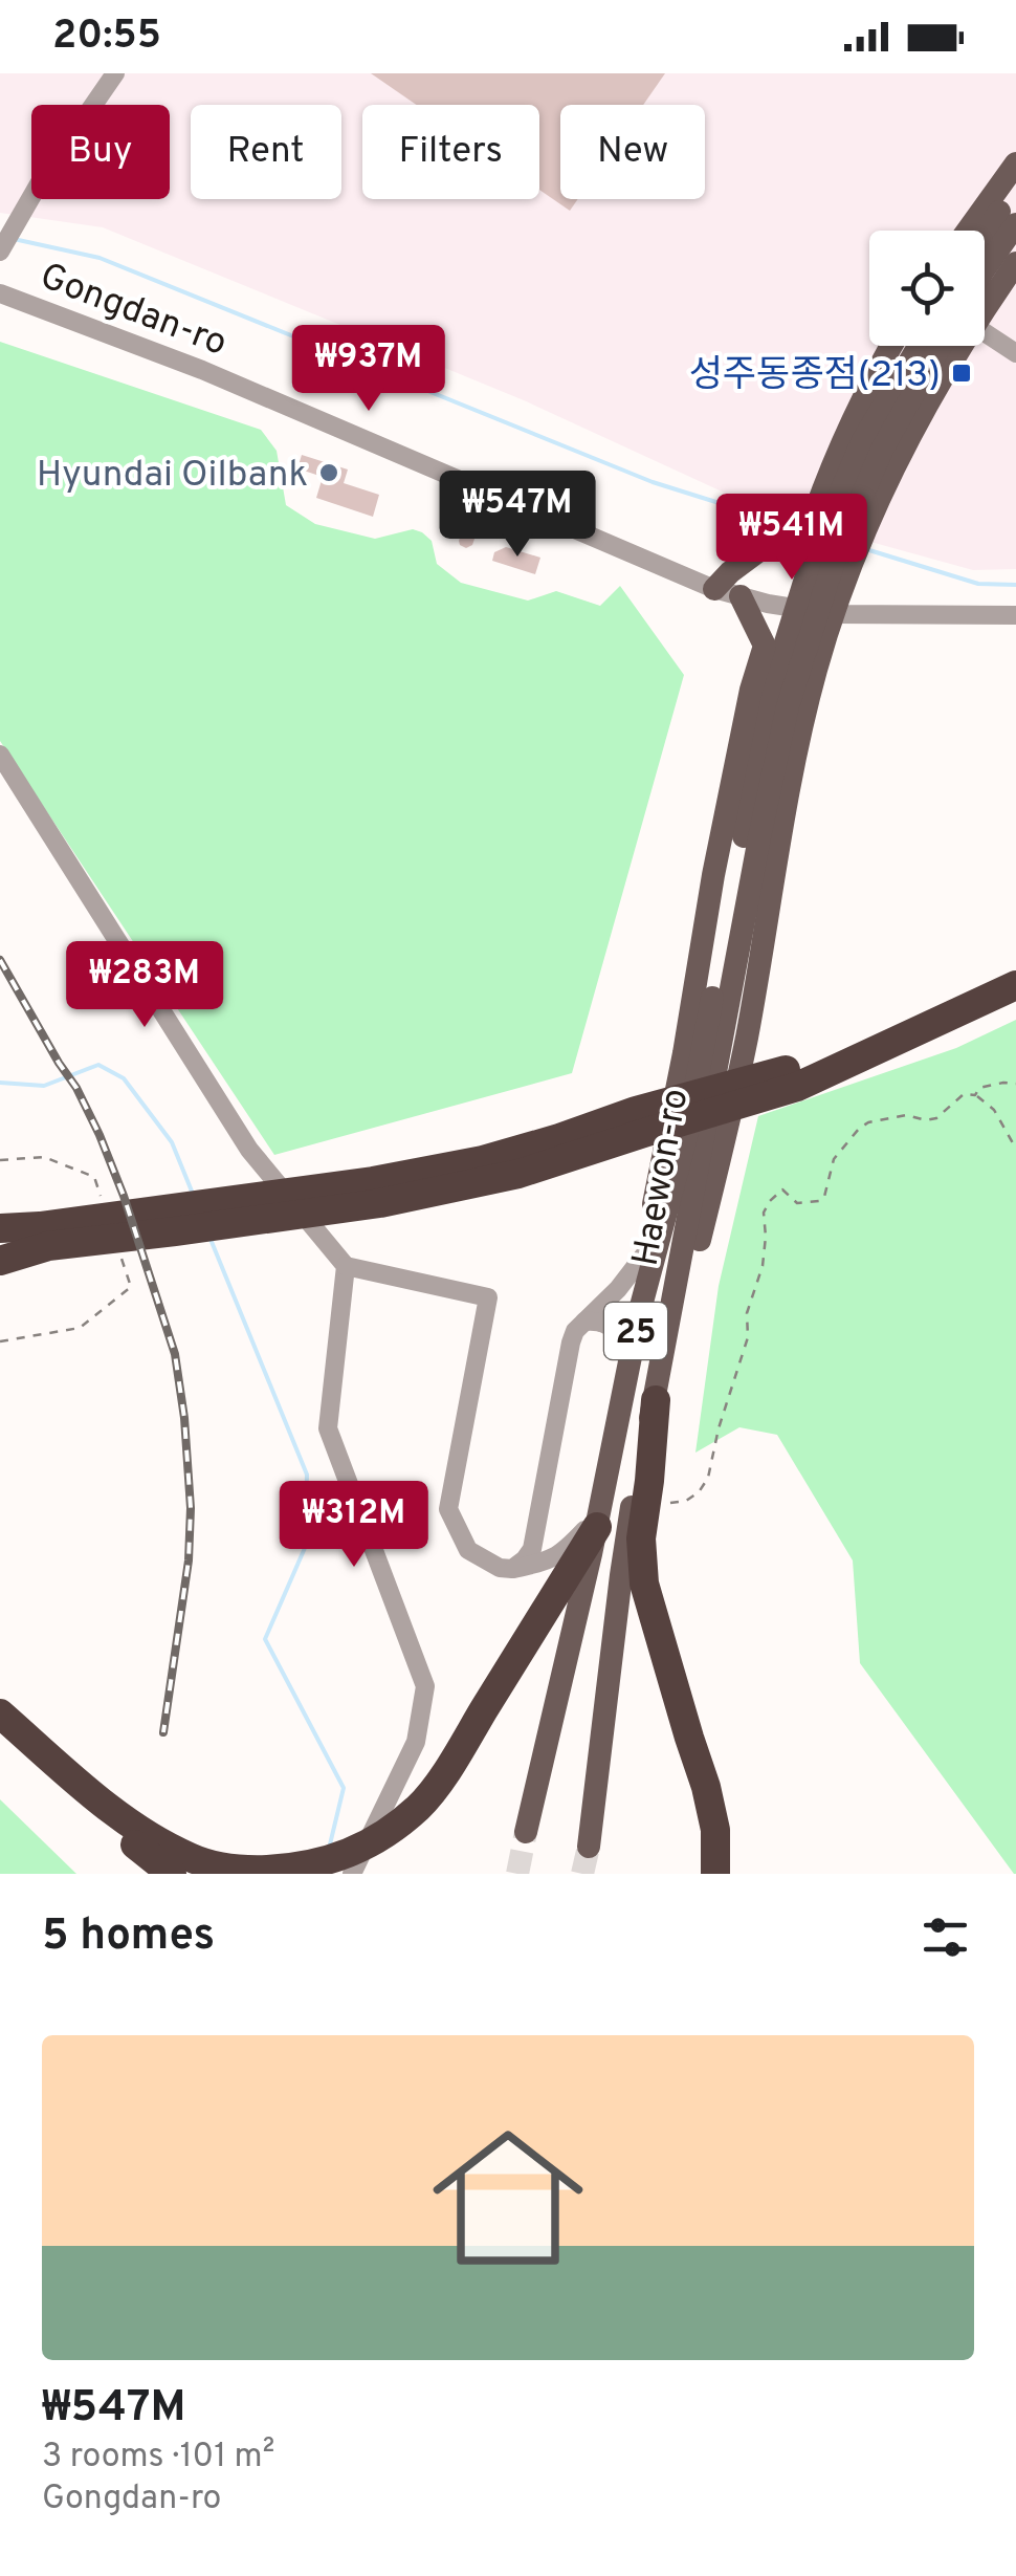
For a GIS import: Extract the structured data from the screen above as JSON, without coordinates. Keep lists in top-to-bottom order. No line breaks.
{"streets":{"main road":["Haewon-ro","25"],"street":["Gongdan-ro"]},"crossings":[["Haewon-ro","25"]],"places":{"transit":["성주동종점(213)"],"other":["Hyundai Oilbank"]},"page":{"status":"20:55","chip":["Buy","Rent","Filters","New"],"price":["₩937M","₩547M","₩541M","₩283M","₩312M"],"heading":"5 homes","list":[{"name":"₩547M","note":"3 rooms · 101 m² · Gongdan-ro"}]}}
